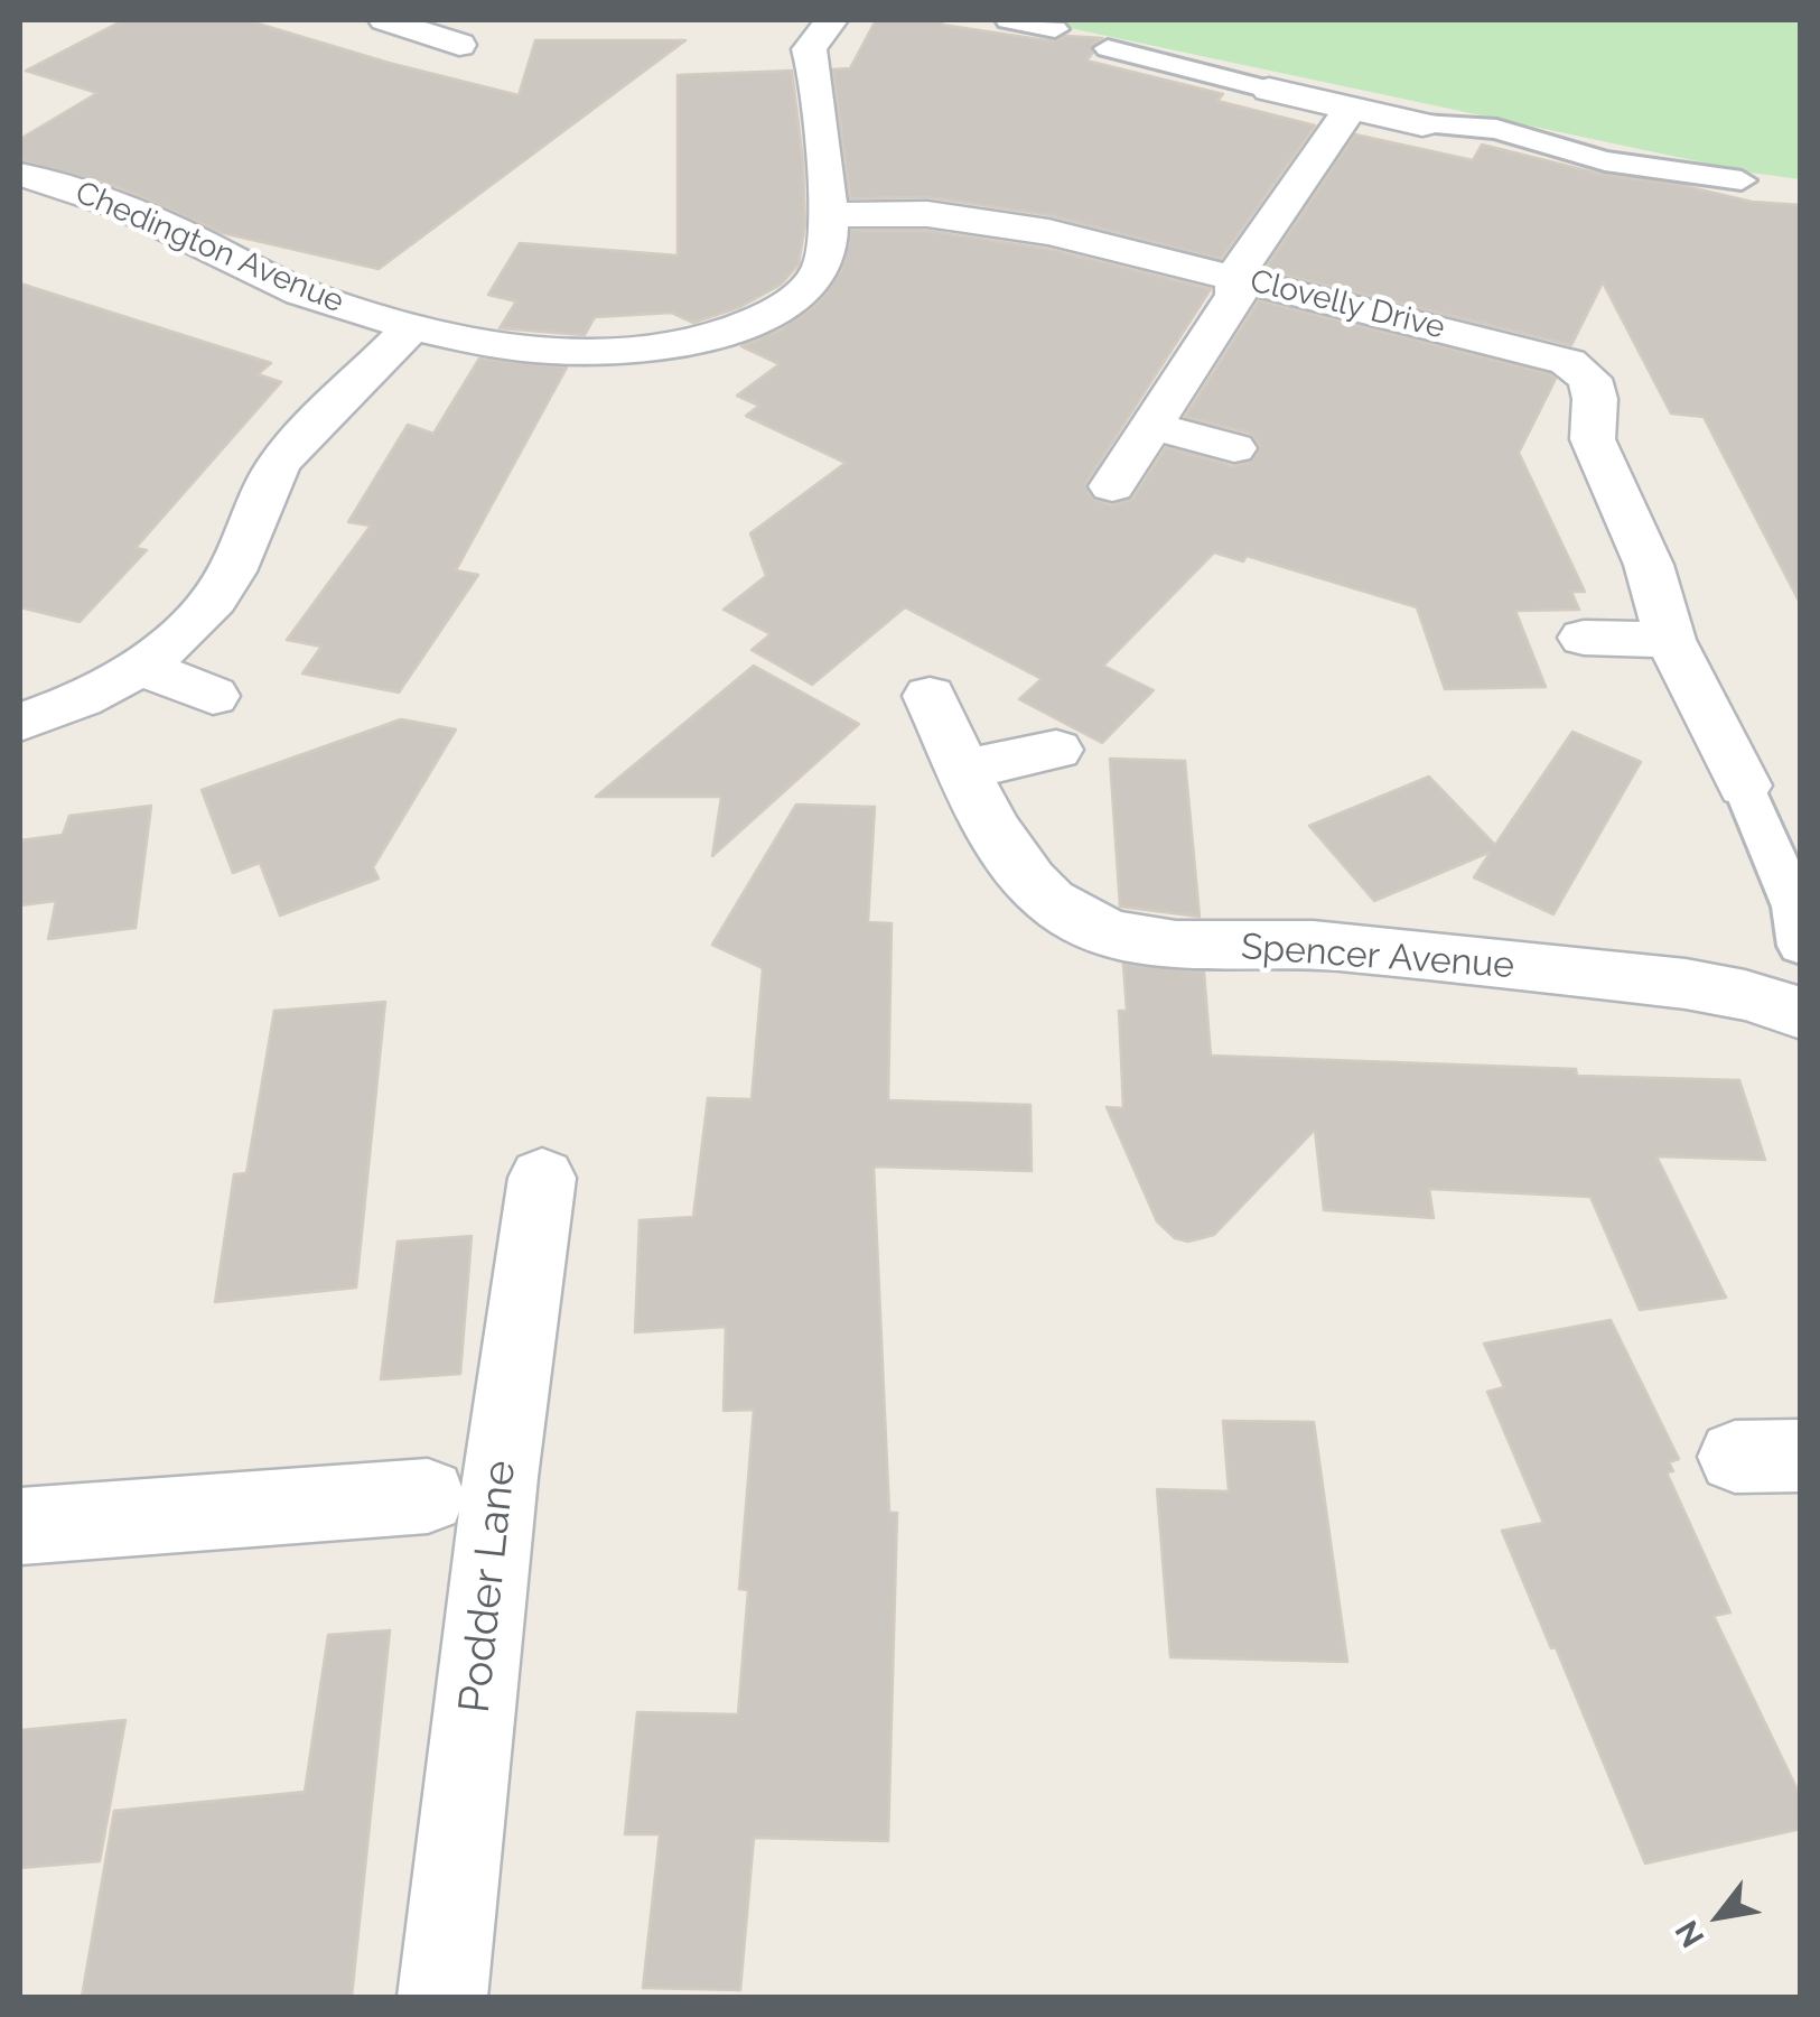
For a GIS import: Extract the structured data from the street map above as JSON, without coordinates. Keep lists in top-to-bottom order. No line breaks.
{"streets":{"street":["Chedington Avenue","Clovelly Drive","Spencer Avenue","Podder Lane"]},"crossings":[["Chedington Avenue","Clovelly Drive"]],"north":"bottom left"}
